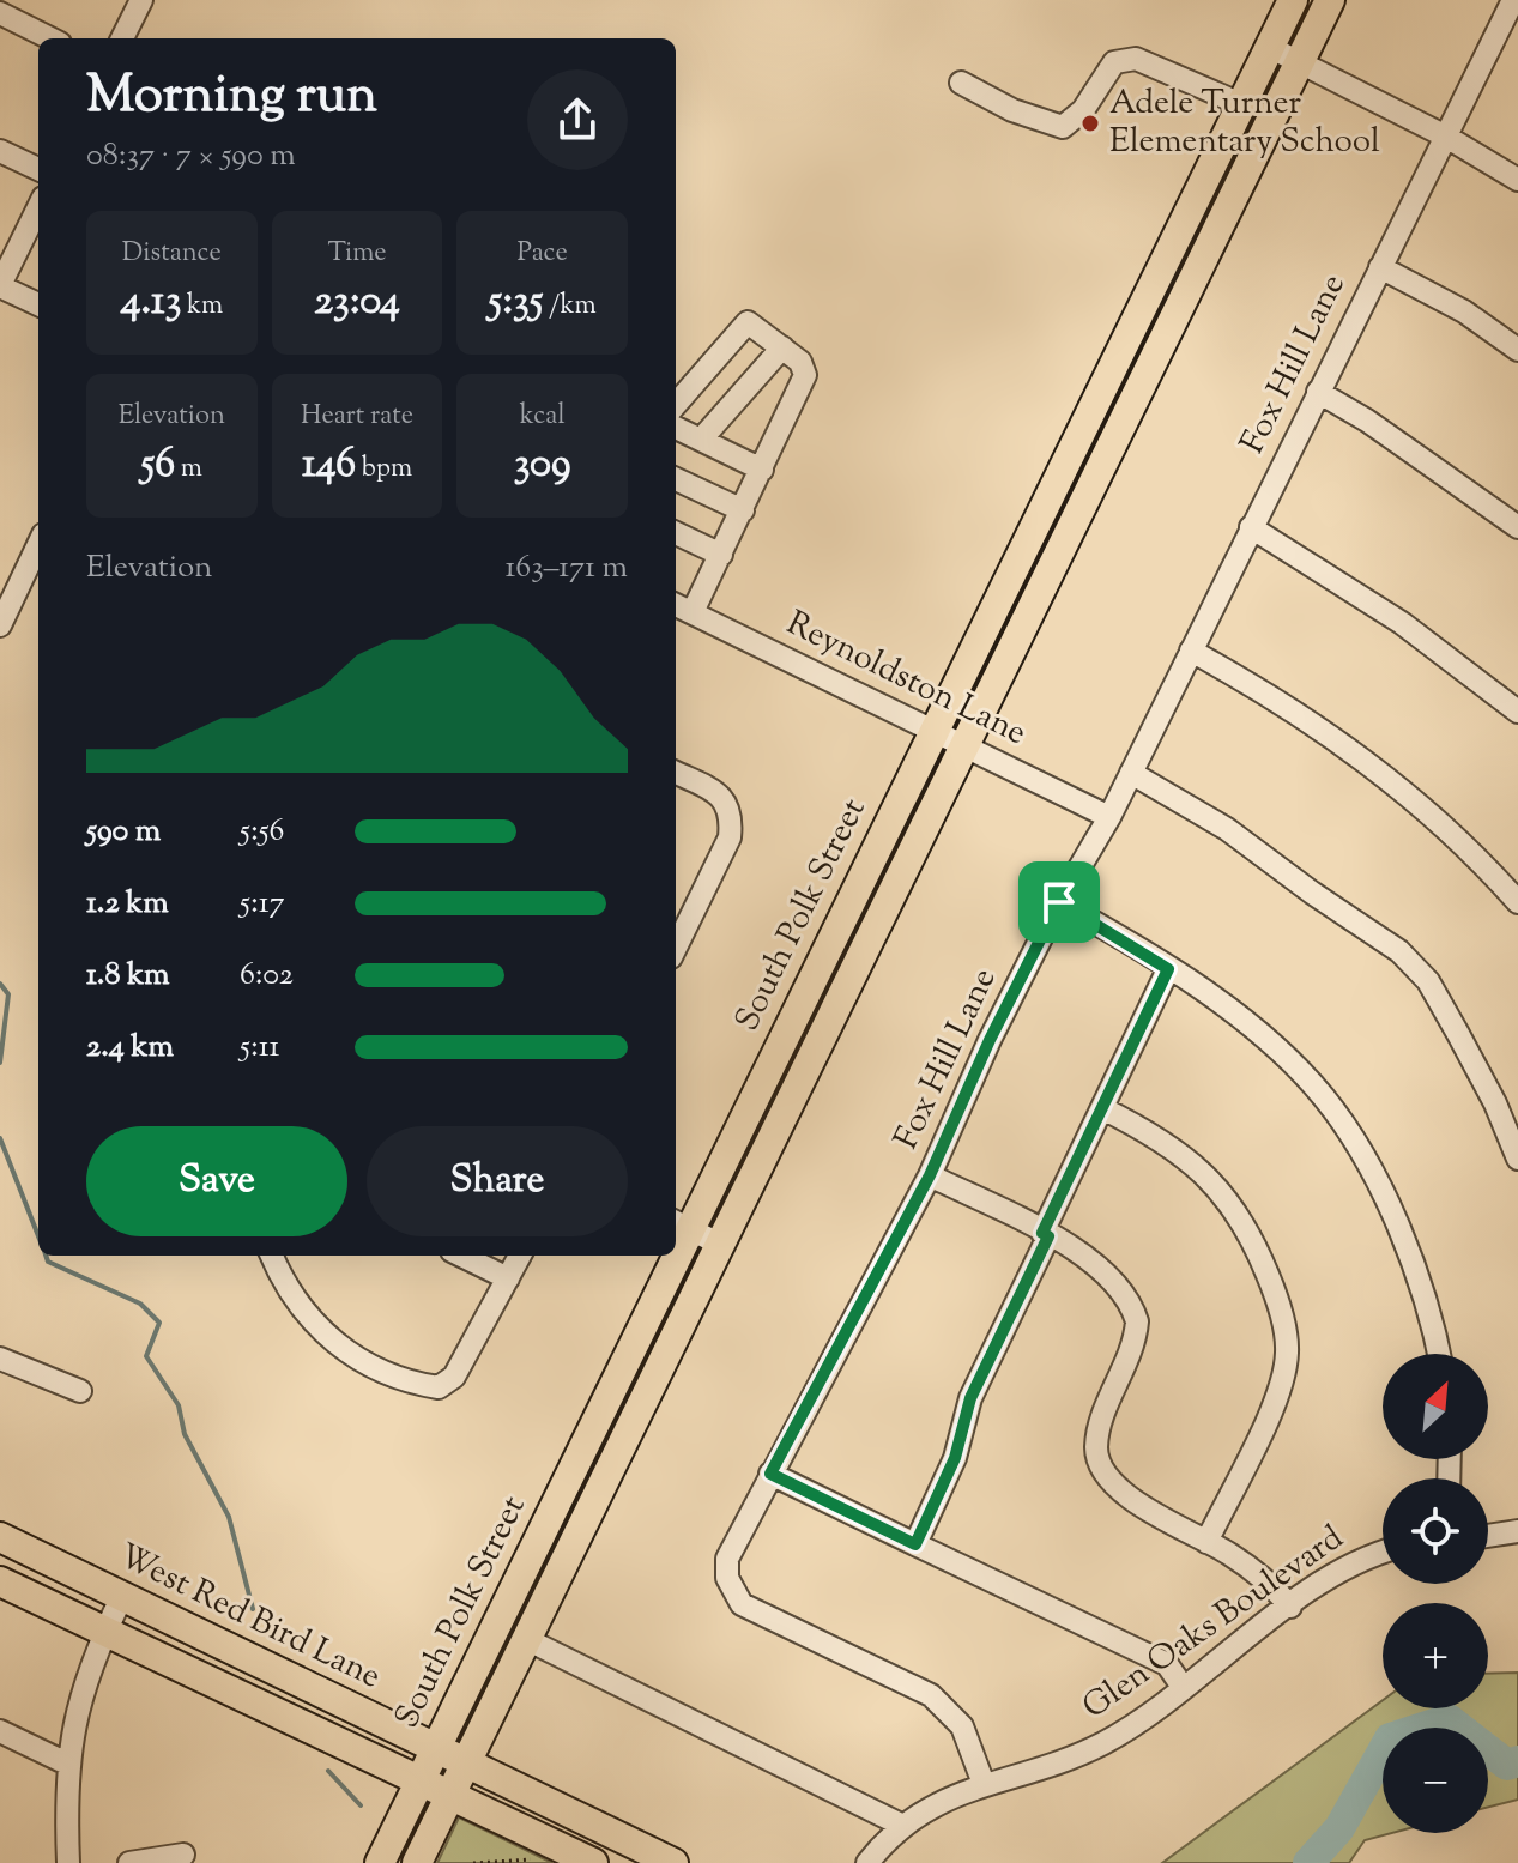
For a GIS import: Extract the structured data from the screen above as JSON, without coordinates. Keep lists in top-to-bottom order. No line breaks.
{"streets":{"main road":["South Polk Street","West Red Bird Lane"],"street":["Fox Hill Lane","Reynoldston Lane","Glen Oaks Boulevard"]},"crossings":[["Fox Hill Lane","Reynoldston Lane"],["Fox Hill Lane","Glen Oaks Boulevard"],["Reynoldston Lane","South Polk Street"],["South Polk Street","West Red Bird Lane"]],"places":["Adele Turner Elementary School"],"north":"top right","page":{"heading":["Morning run","08:37 · 7 × 590 m"],"stats":[["Distance","4.13 km"],["Time","23:04"],["Pace","5:35 /km"],["Elevation","56 m"],["Heart rate","146 bpm"],["kcal","309"]],"chart":["Elevation","163–171 m"],"list":[{"name":"590 m","note":"5:56"},{"name":"1.2 km","note":"5:17"},{"name":"1.8 km","note":"6:02"},{"name":"2.4 km","note":"5:11"}],"buttons":["Save","Share"],"map_buttons":["+","−"]}}
